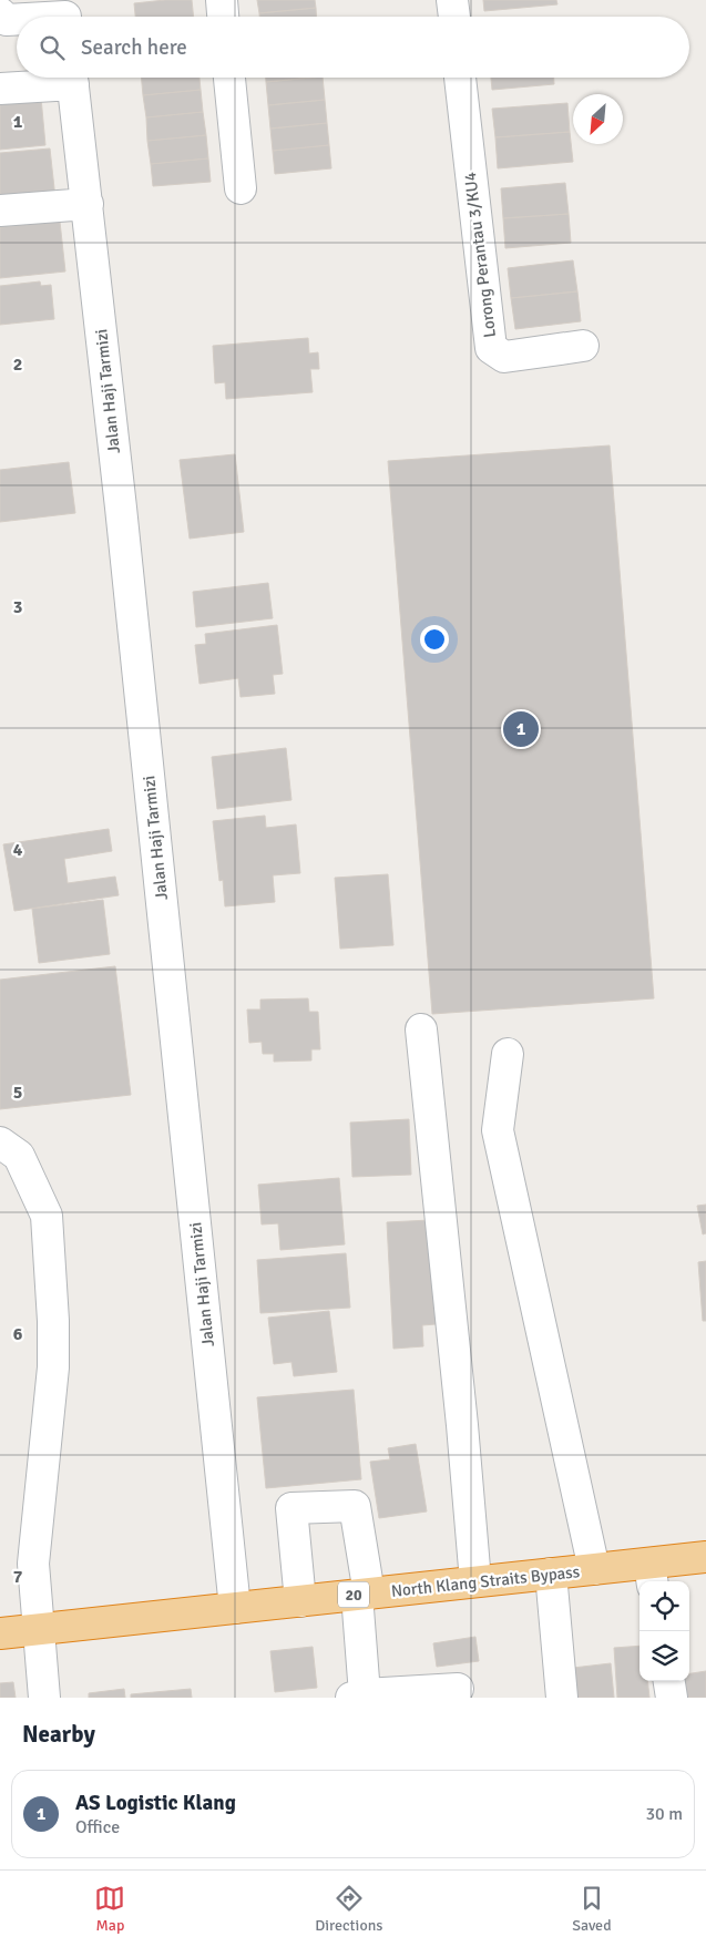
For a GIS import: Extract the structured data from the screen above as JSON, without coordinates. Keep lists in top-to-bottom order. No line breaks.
{"streets":{"highway":["North Klang Straits Bypass","20"],"street":["Lorong Perantau 3/KU4","Jalan Haji Tarmizi"]},"crossings":[["Jalan Haji Tarmizi","North Klang Straits Bypass"]],"north":"bottom left","page":{"search":"Search here","pins":"1","heading":"Nearby","list":[{"mark":"1","name":"AS Logistic Klang","note":"Office","value":"30 m"}],"nav":["Map","Directions","Saved"]},"grid":{"rows":["1","2","3","4","5","6","7"]}}
